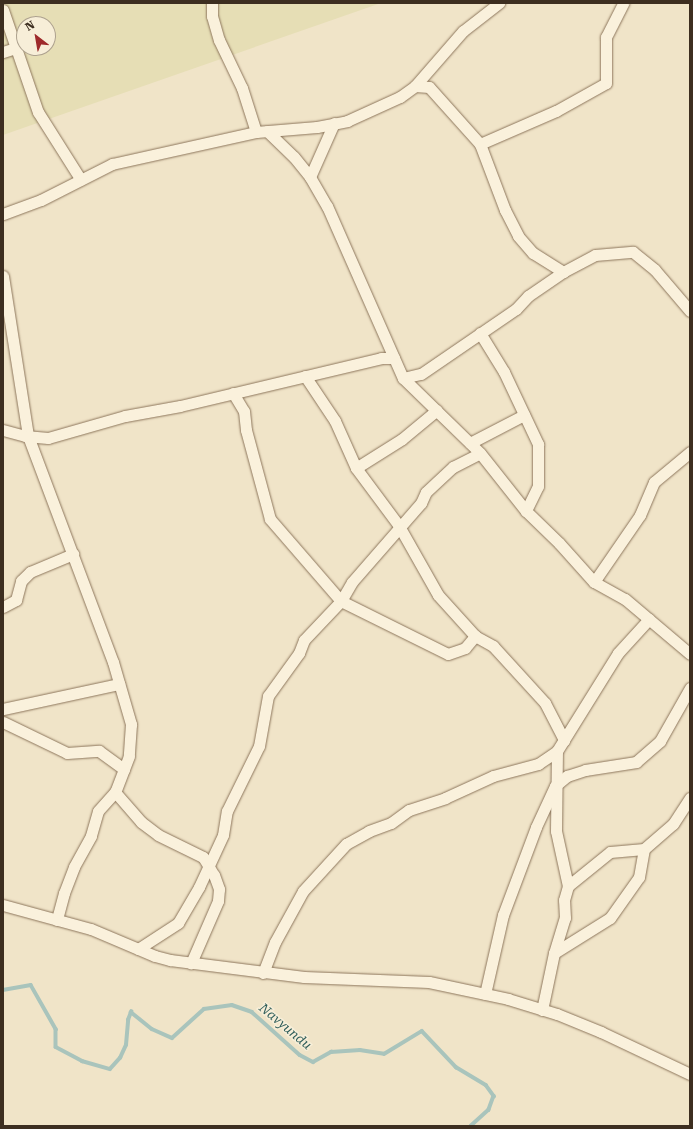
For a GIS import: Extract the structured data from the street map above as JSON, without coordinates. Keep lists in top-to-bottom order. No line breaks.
{"water":["Navyundu"],"north":"top left"}
